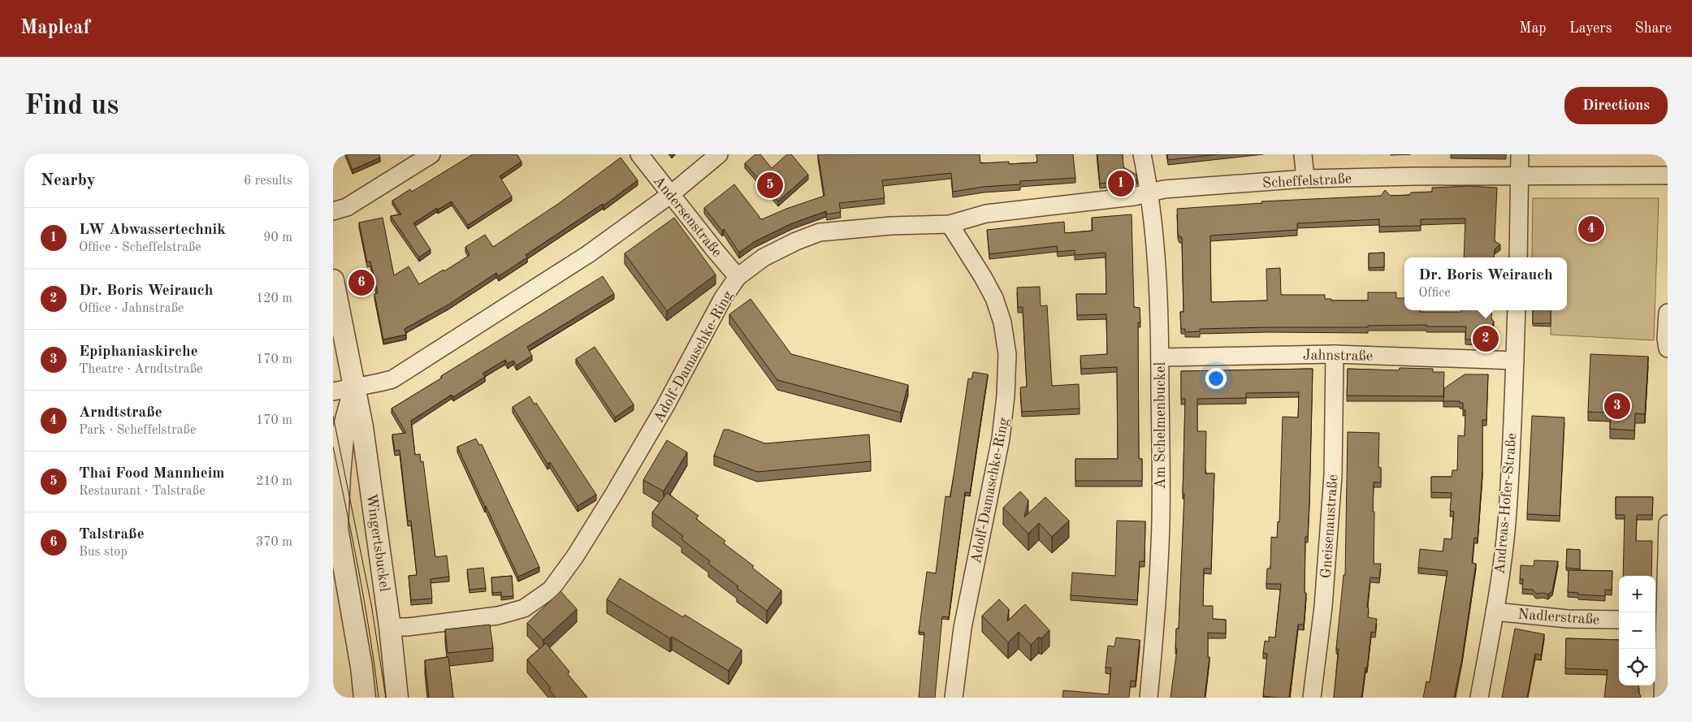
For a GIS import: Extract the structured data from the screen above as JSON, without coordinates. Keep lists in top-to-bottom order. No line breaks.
{"streets":{"street":["Scheffelstraße","Andersenstraße","Jahnstraße","Adolf-Damaschke-Ring","Am Schelmenbuckel","Andreas-Hofer-Straße","Gneisenaustraße","Wingertsbuckel","Nadlerstraße"]},"crossings":[["Scheffelstraße","Adolf-Damaschke-Ring"],["Scheffelstraße","Am Schelmenbuckel"],["Andersenstraße","Adolf-Damaschke-Ring"],["Jahnstraße","Am Schelmenbuckel"],["Jahnstraße","Andreas-Hofer-Straße"],["Jahnstraße","Gneisenaustraße"],["Adolf-Damaschke-Ring","Wingertsbuckel"],["Andreas-Hofer-Straße","Nadlerstraße"]],"page":{"header":"Mapleaf","nav":["Map","Layers","Share"],"buttons":"Directions","title":"Find us","heading":["Nearby","6 results"],"pins":["1","5","4","6","2","3"],"list":[{"mark":"1","name":"LW Abwassertechnik","note":"Office · Scheffelstraße","value":"90 m"},{"mark":"2","name":"Dr. Boris Weirauch","note":"Office · Jahnstraße","value":"120 m"},{"mark":"3","name":"Epiphaniaskirche","note":"Theatre · Arndtstraße","value":"170 m"},{"mark":"4","name":"Arndtstraße","note":"Park · Scheffelstraße","value":"170 m"},{"mark":"5","name":"Thai Food Mannheim","note":"Restaurant · Talstraße","value":"210 m"},{"mark":"6","name":"Talstraße","note":"Bus stop","value":"370 m"}],"popup":["Dr. Boris Weirauch","Office"],"map_buttons":["+","−"]}}
